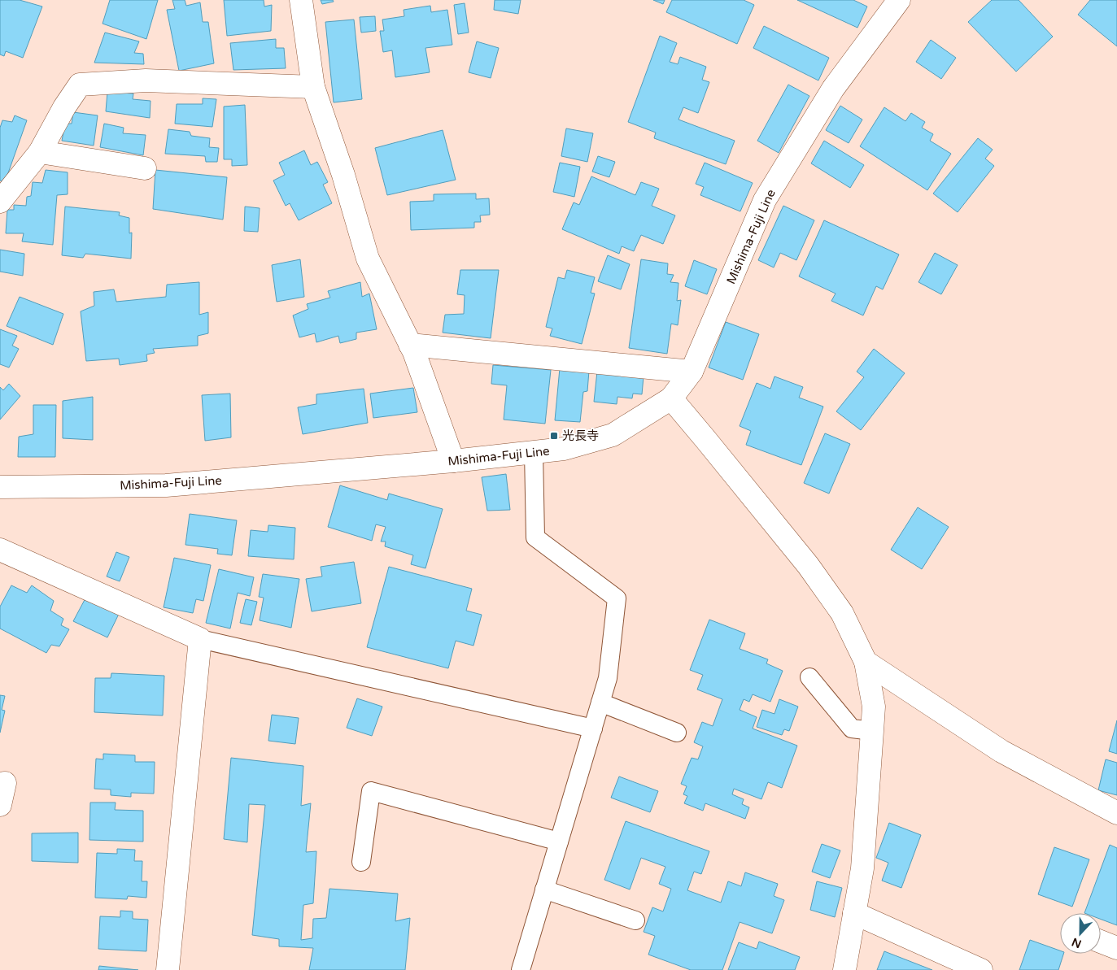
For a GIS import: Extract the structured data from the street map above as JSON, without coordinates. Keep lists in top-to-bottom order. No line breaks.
{"streets":{"street":["Mishima-Fuji Line"]},"places":{"transit":["光長寺"]},"north":"bottom"}
